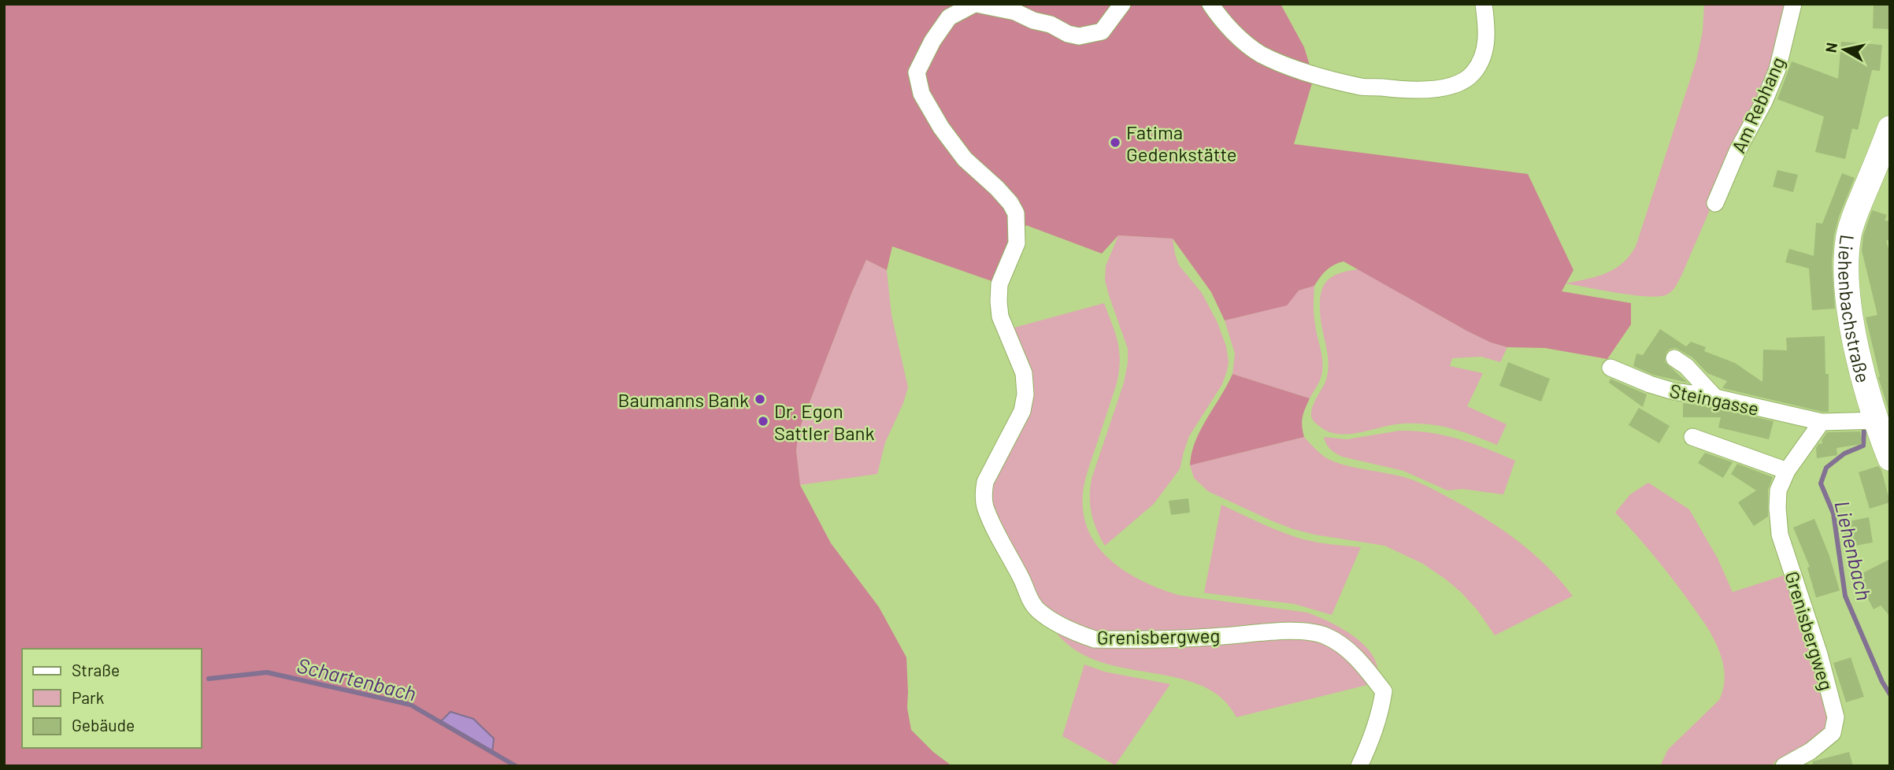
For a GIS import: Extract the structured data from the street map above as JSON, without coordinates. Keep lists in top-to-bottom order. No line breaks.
{"streets":{"street":["Am Rebhang","Liehenbachstraße","Steingasse","Grenisbergweg"]},"crossings":[["Steingasse","Grenisbergweg"]],"water":["Liehenbach","Schartenbach"],"places":["Fatima Gedenkstätte","Baumanns Bank","Dr. Egon Sattler Bank"],"legend":["Straße","Park","Gebäude"],"north":"left"}
